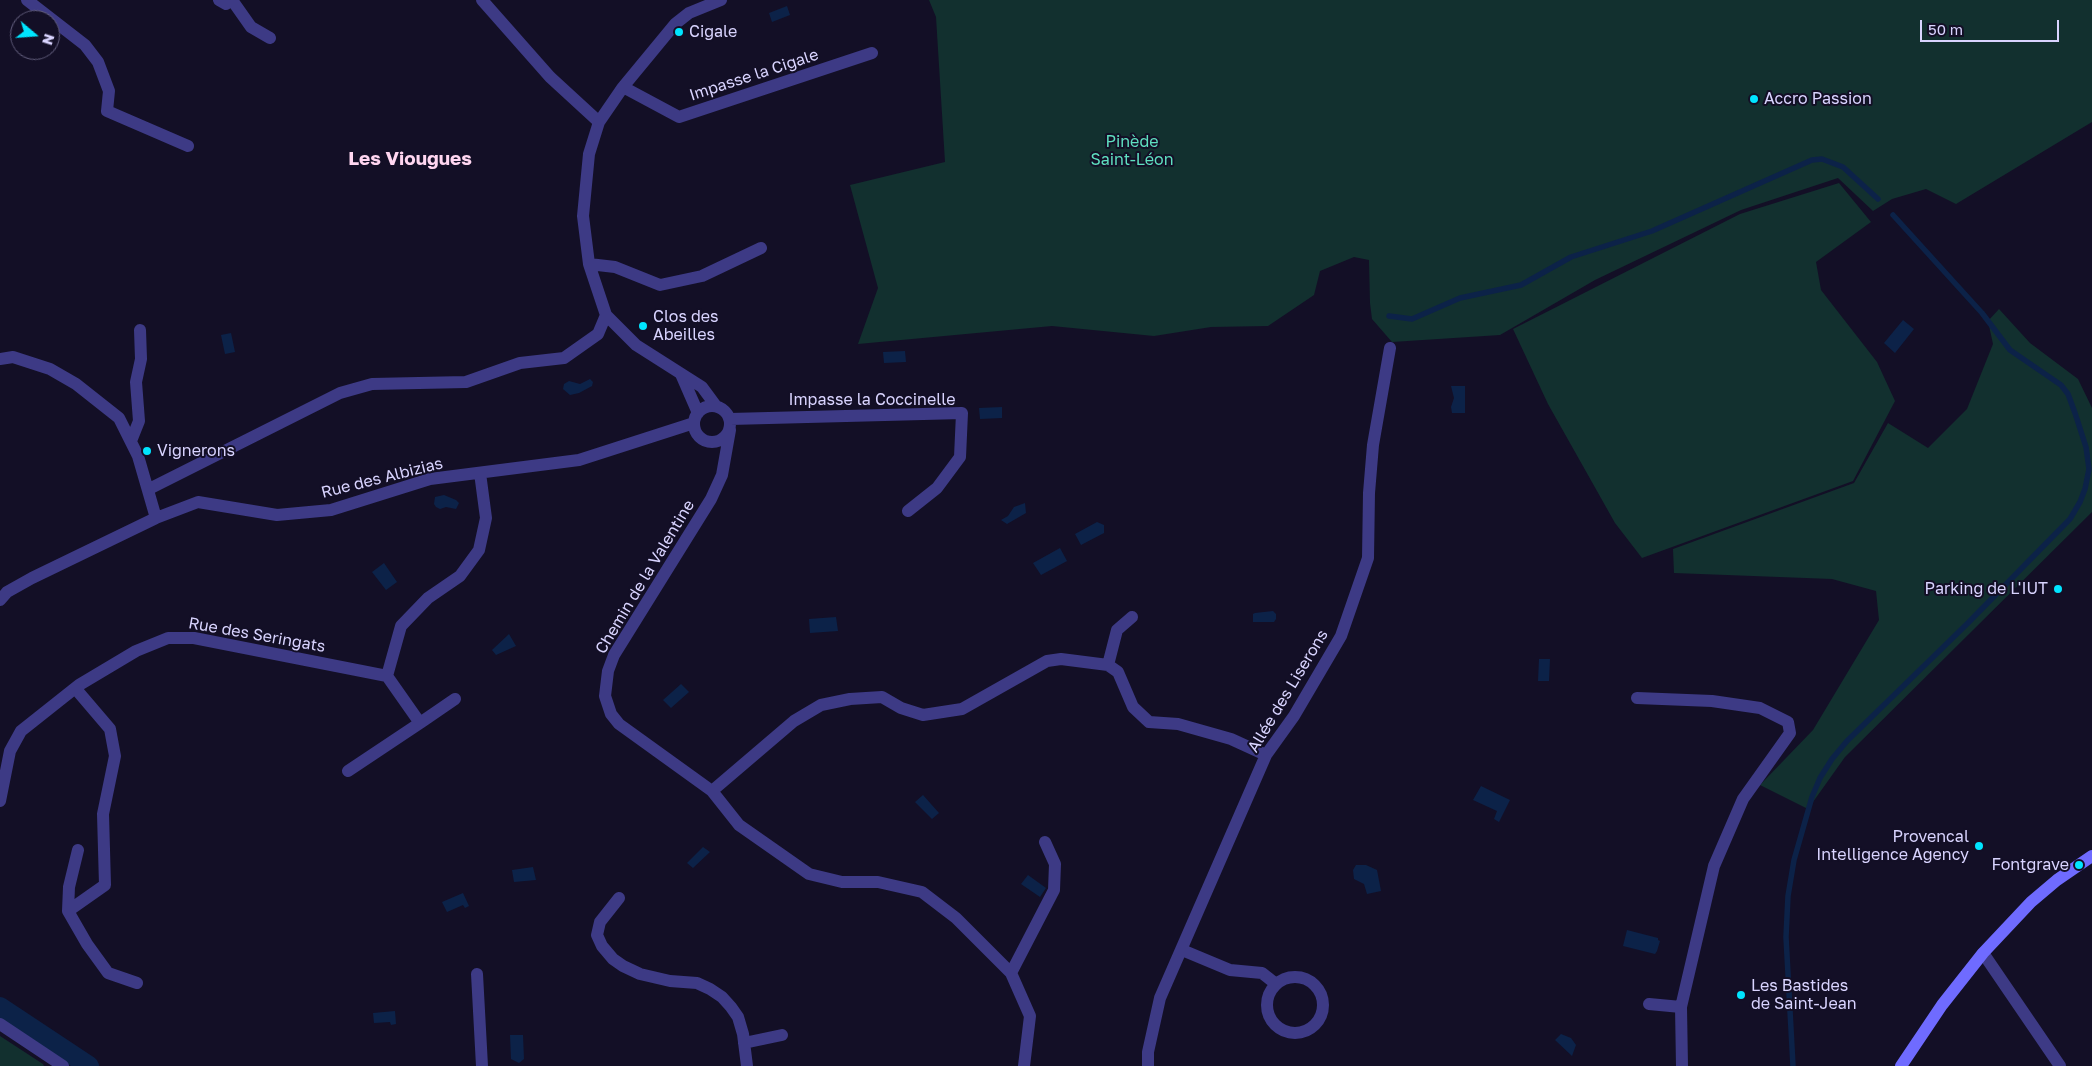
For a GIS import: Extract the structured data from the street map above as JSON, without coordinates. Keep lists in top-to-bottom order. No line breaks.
{"streets":{"street":["Impasse la Cigale","Impasse la Coccinelle","Rue des Albizias","Chemin de la Valentine","Rue des Seringats","Allée des Liserons"]},"crossings":[["Impasse la Coccinelle","Rue des Albizias"],["Impasse la Coccinelle","Chemin de la Valentine"],["Rue des Albizias","Chemin de la Valentine"]],"districts":["Les Viougues"],"parks":["Pinède Saint-Léon"],"places":["Cigale","Accro Passion","Clos des Abeilles","Vignerons","Parking de L'IUT","Provencal Intelligence Agency","Fontgrave","Les Bastides de Saint-Jean"],"scale_bar":"50 m","north":"right"}
